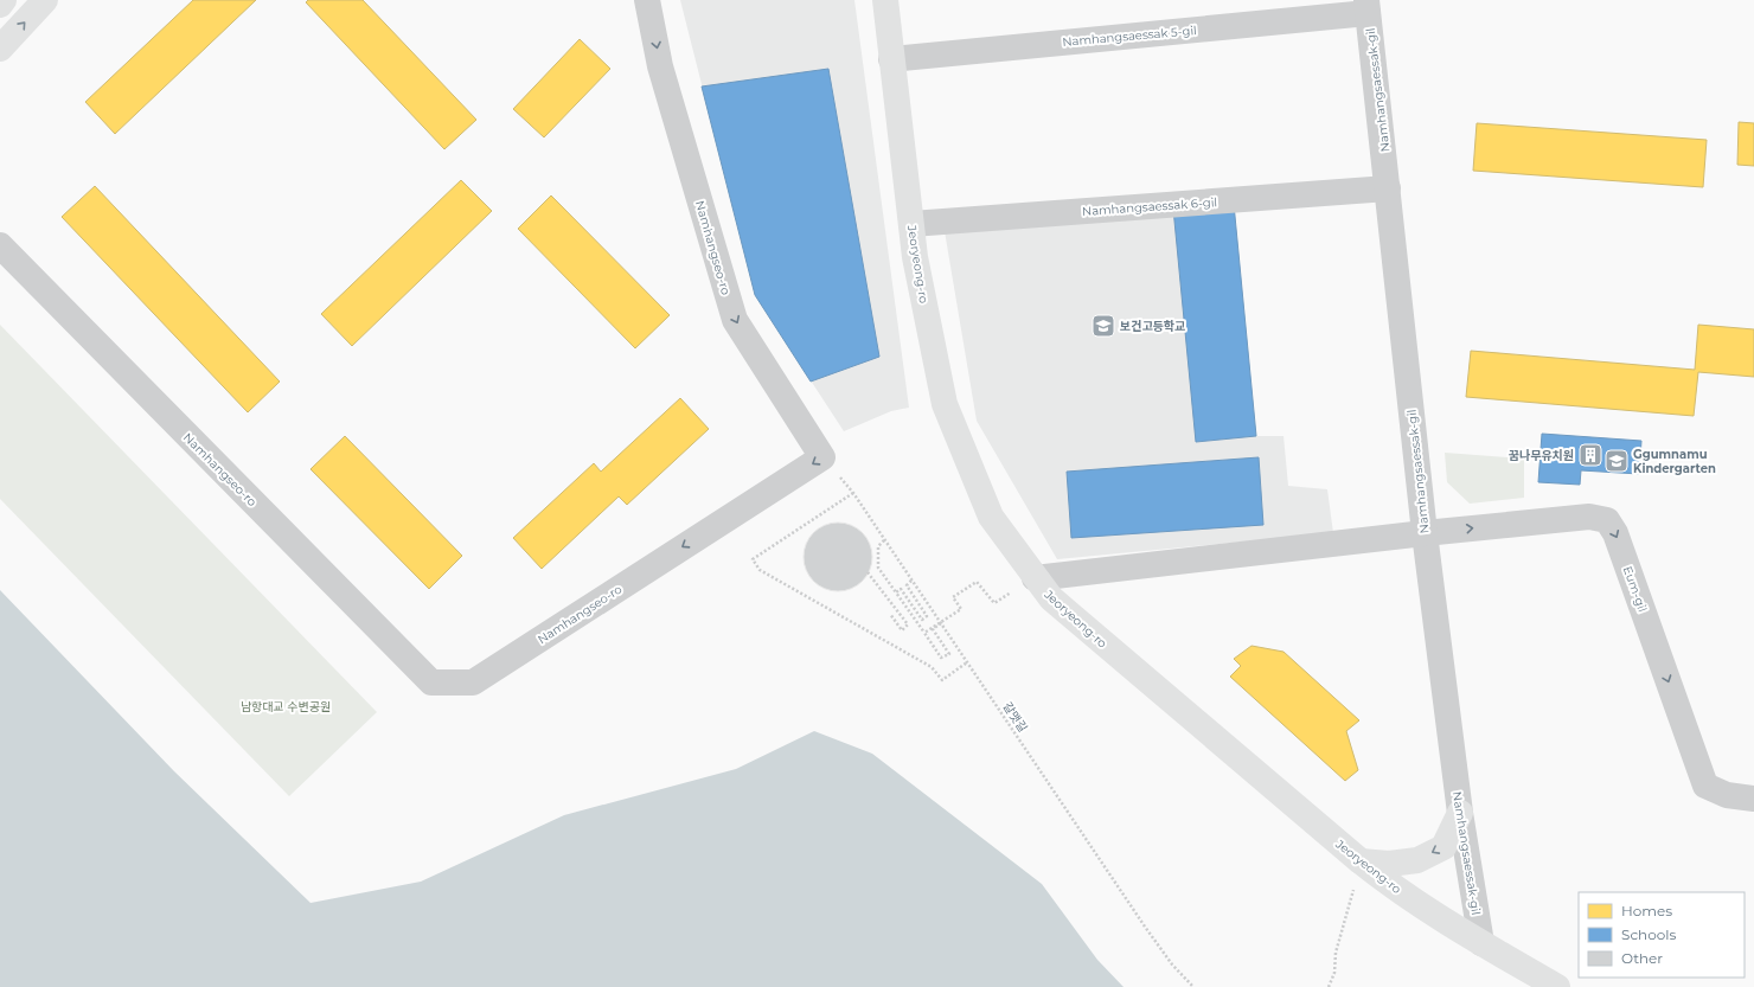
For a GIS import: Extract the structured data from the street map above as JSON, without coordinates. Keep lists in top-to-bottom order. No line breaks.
{"streets":{"main road":["Jeoryeong-ro"],"street":["Namhangsaessak 5-gil","Namhangsaessak-gil","Namhangsaessak 6-gil","Namhangseo-ro","Eum-gil"],"path":["갈맷길"]},"crossings":[["Namhangsaessak 5-gil","Namhangsaessak-gil"],["Namhangsaessak 5-gil","Jeoryeong-ro"],["Namhangsaessak-gil","Namhangsaessak 6-gil"],["Namhangsaessak-gil","Jeoryeong-ro"],["Namhangsaessak-gil","Eum-gil"],["Namhangsaessak 6-gil","Jeoryeong-ro"],["Namhangseo-ro","갈맷길"],["Jeoryeong-ro","Eum-gil"]],"one_way":["Eum-gil"],"parks":["남항대교 수변공원"],"places":{"school or university":["보건고등학교","Ggumnamu Kindergarten"],"building":["꿈나무유치원"]},"legend":["Homes","Schools","Other"]}
